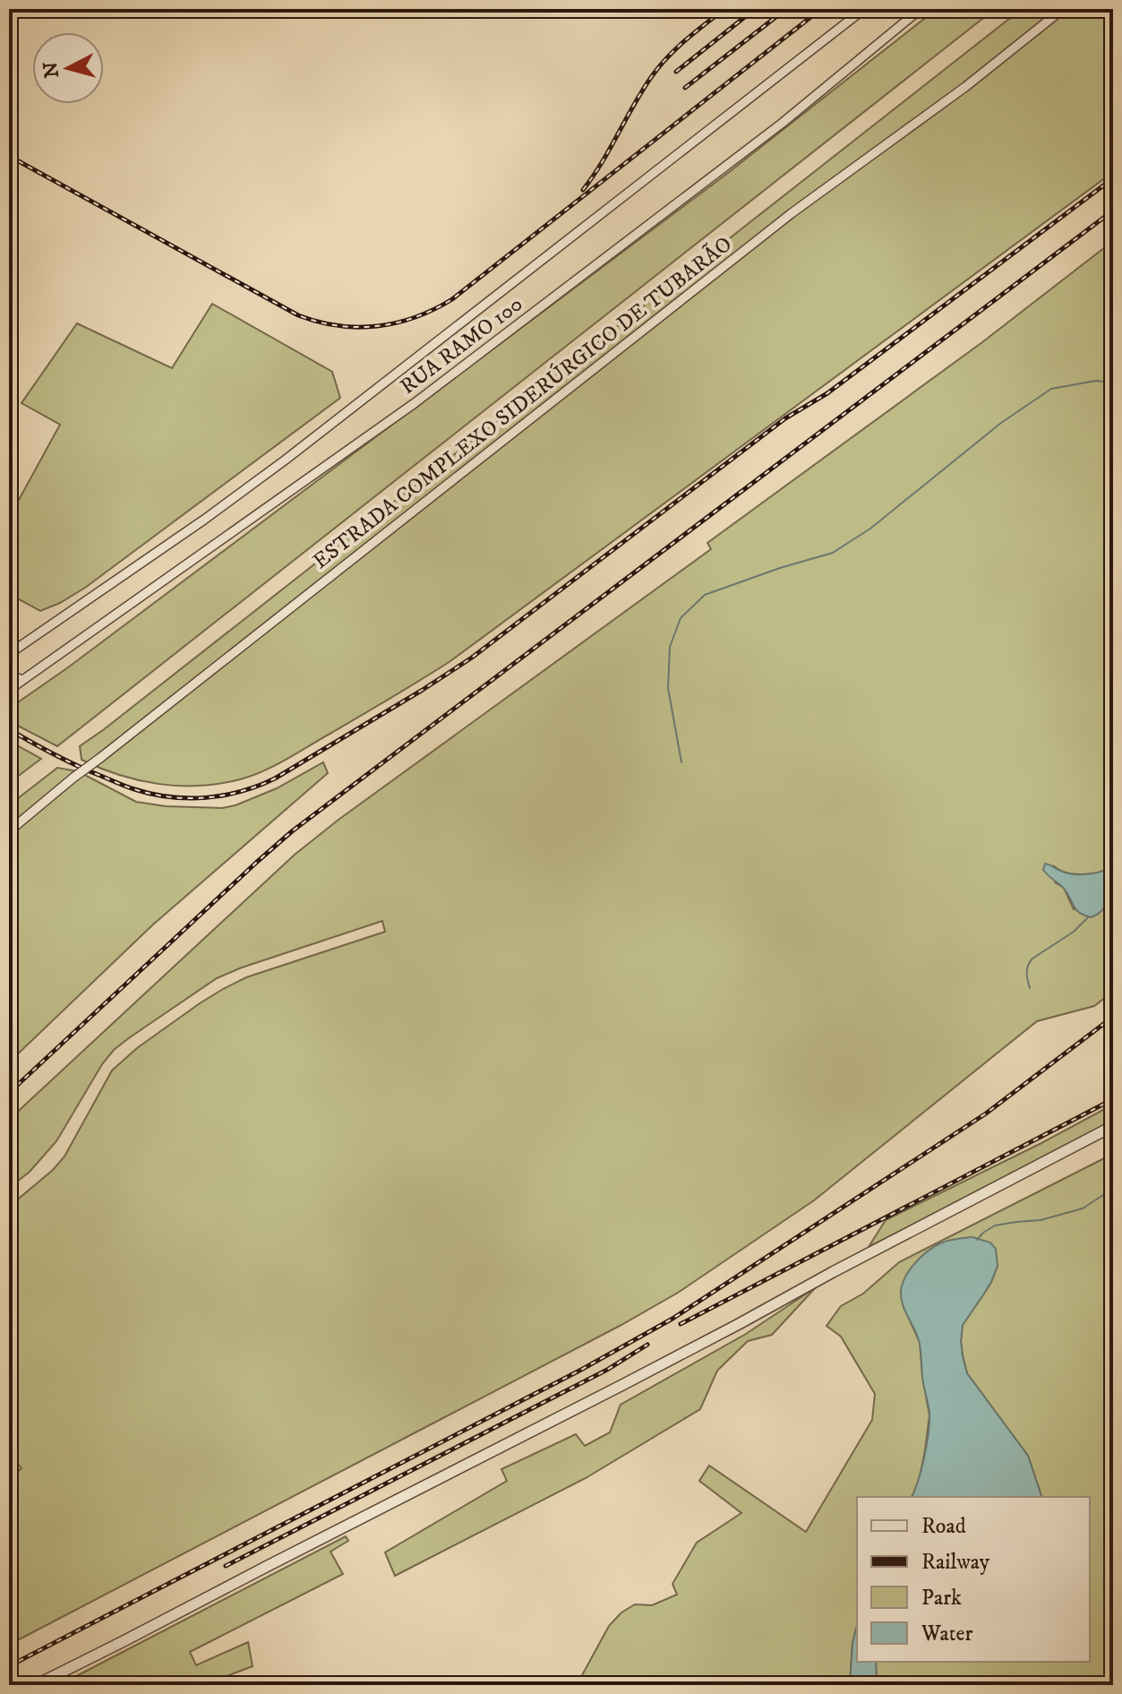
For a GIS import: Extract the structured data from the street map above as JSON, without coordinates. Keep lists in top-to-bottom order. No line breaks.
{"streets":{"street":["RUA RAMO 100","ESTRADA COMPLEXO SIDERÚRGICO DE TUBARÃO"]},"legend":["Road","Railway","Park","Water"],"north":"left"}
